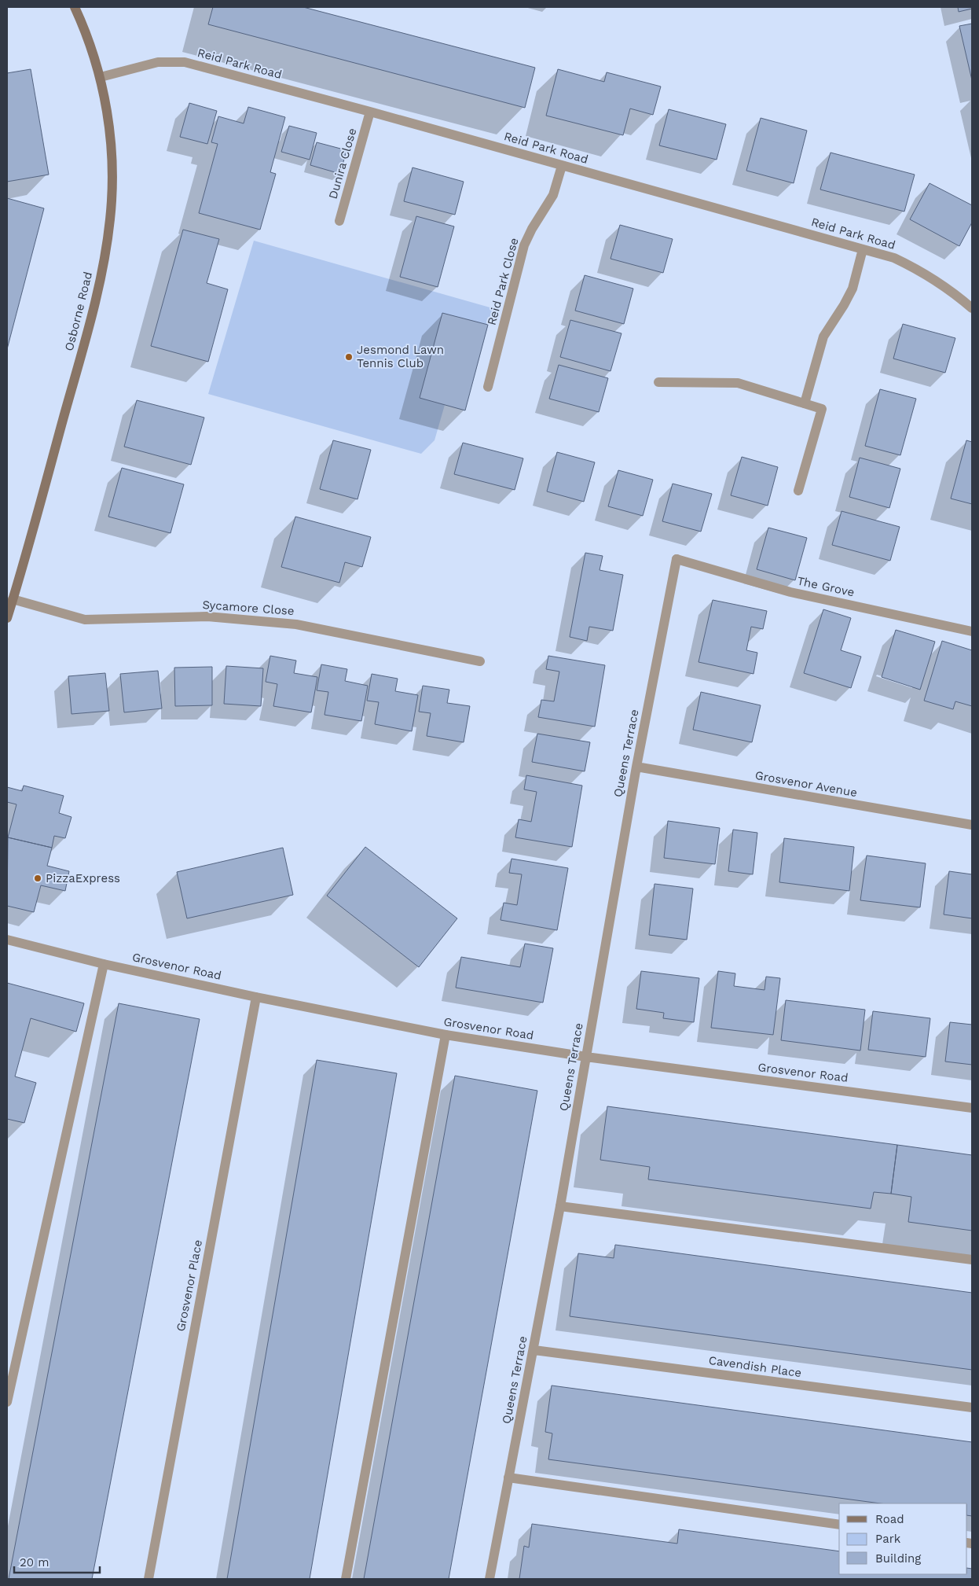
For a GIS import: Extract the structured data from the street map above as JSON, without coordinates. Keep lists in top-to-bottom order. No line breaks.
{"streets":{"main road":["Osborne Road"],"street":["Reid Park Road","Dunira Close","Reid Park Close","The Grove","Sycamore Close","Queens Terrace","Grosvenor Avenue","Grosvenor Road","Grosvenor Place","Cavendish Place"]},"crossings":[["Reid Park Road","Dunira Close"],["Reid Park Road","Reid Park Close"],["Reid Park Road","Osborne Road"],["Osborne Road","Sycamore Close"],["The Grove","Queens Terrace"],["Queens Terrace","Grosvenor Avenue"],["Queens Terrace","Grosvenor Road"],["Queens Terrace","Cavendish Place"],["Grosvenor Road","Grosvenor Place"]],"places":["Jesmond Lawn Tennis Club","PizzaExpress"],"legend":["Road","Park","Building"],"scale_bar":"20 m"}
